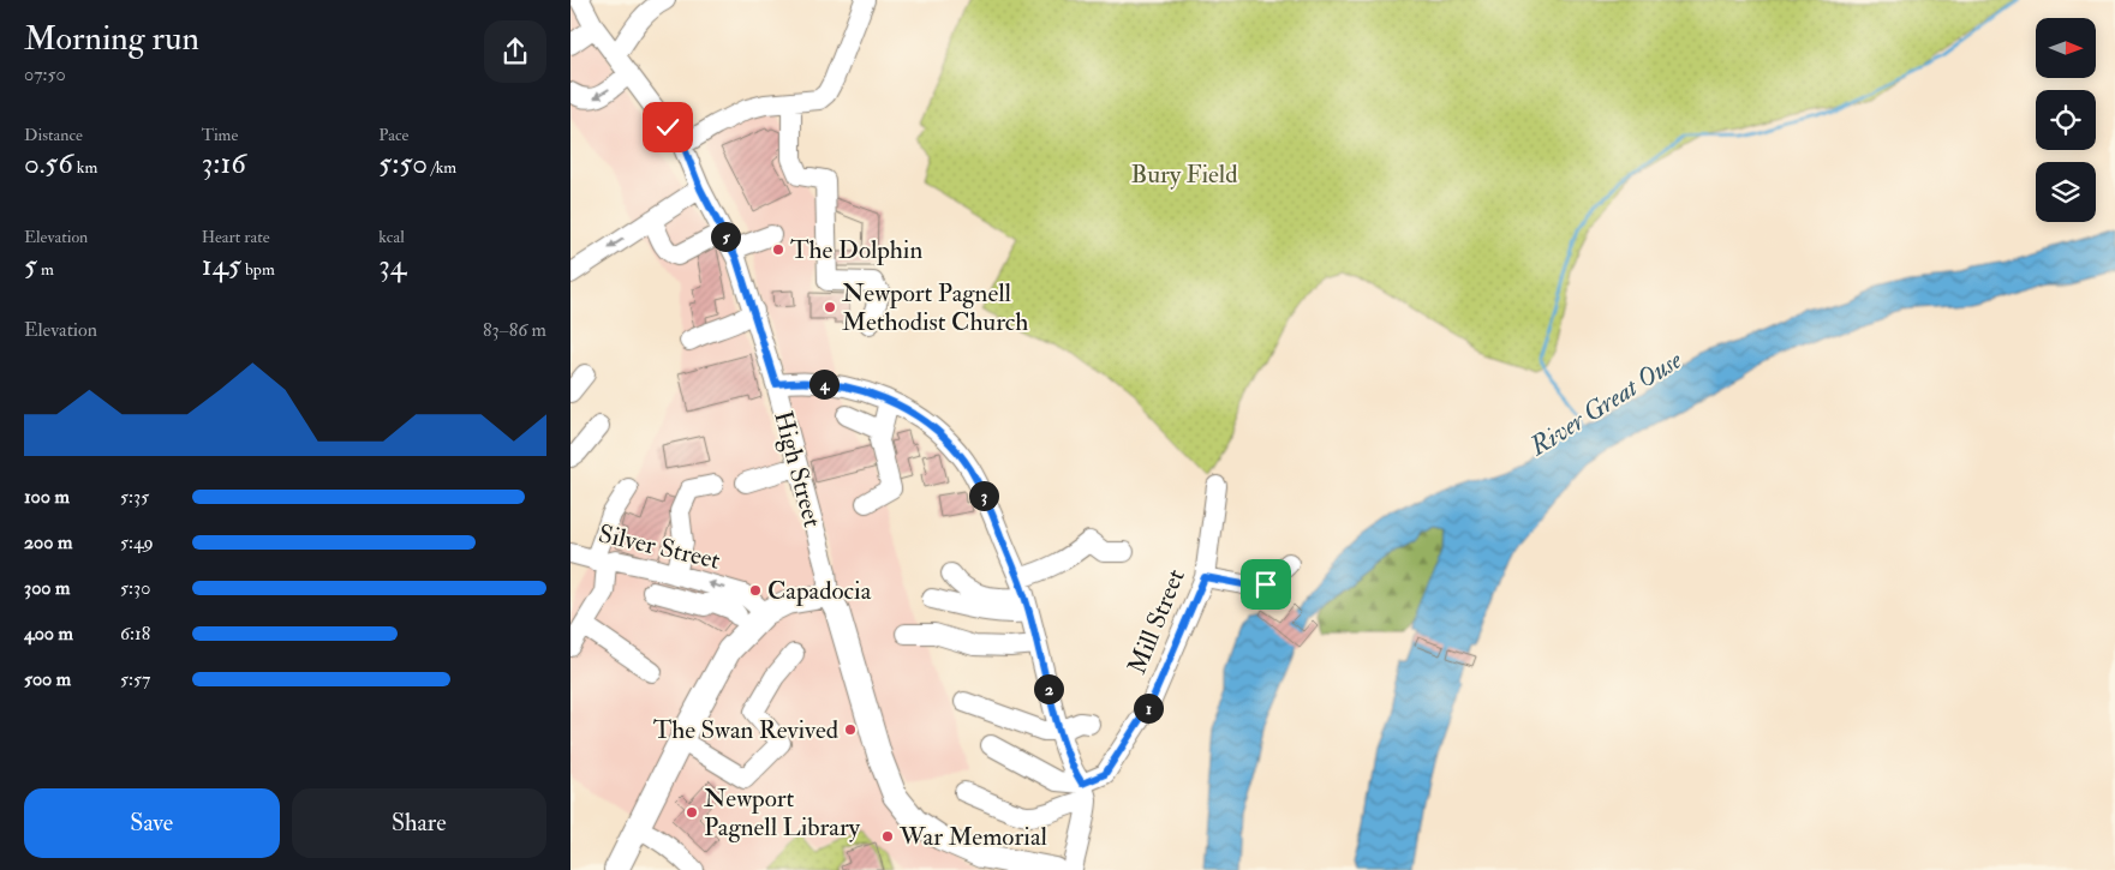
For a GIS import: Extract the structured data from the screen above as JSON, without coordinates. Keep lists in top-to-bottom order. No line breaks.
{"streets":{"main road":["High Street"],"street":["Silver Street","Mill Street"]},"water":["River Great Ouse"],"parks":["Bury Field"],"places":["The Dolphin","Newport Pagnell Methodist Church","Capadocia","The Swan Revived","Newport Pagnell Library","War Memorial"],"north":"right","page":{"heading":["Morning run","07:50"],"stats":[["Distance","0.56 km"],["Time","3:16"],["Pace","5:50 /km"],["Elevation","5 m"],["Heart rate","145 bpm"],["kcal","34"]],"pins":["5","4","3","2","1"],"chart":["Elevation","83–86 m"],"list":[{"name":"100 m","note":"5:35"},{"name":"200 m","note":"5:49"},{"name":"300 m","note":"5:30"},{"name":"400 m","note":"6:18"},{"name":"500 m","note":"5:57"}],"buttons":["Save","Share"]}}
